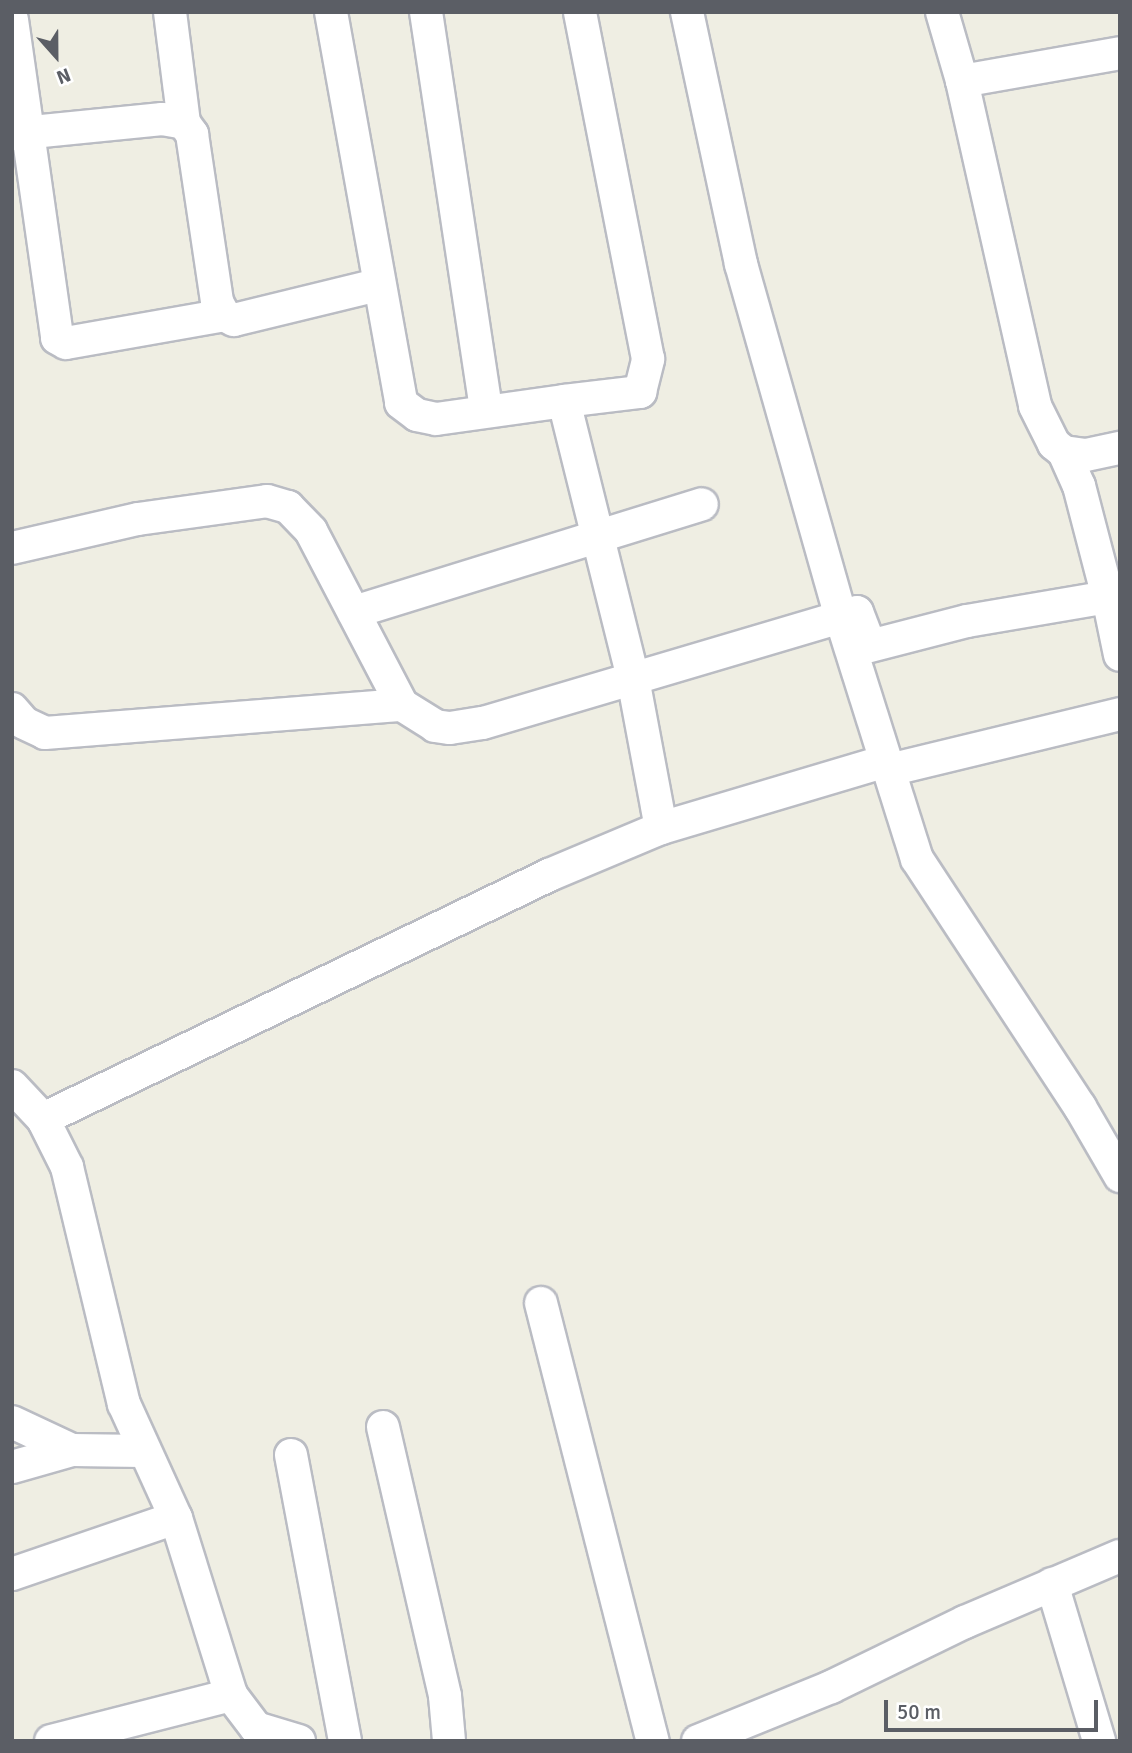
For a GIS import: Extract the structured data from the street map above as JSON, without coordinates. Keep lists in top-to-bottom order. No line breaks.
{"scale_bar":"50 m","north":"bottom"}
